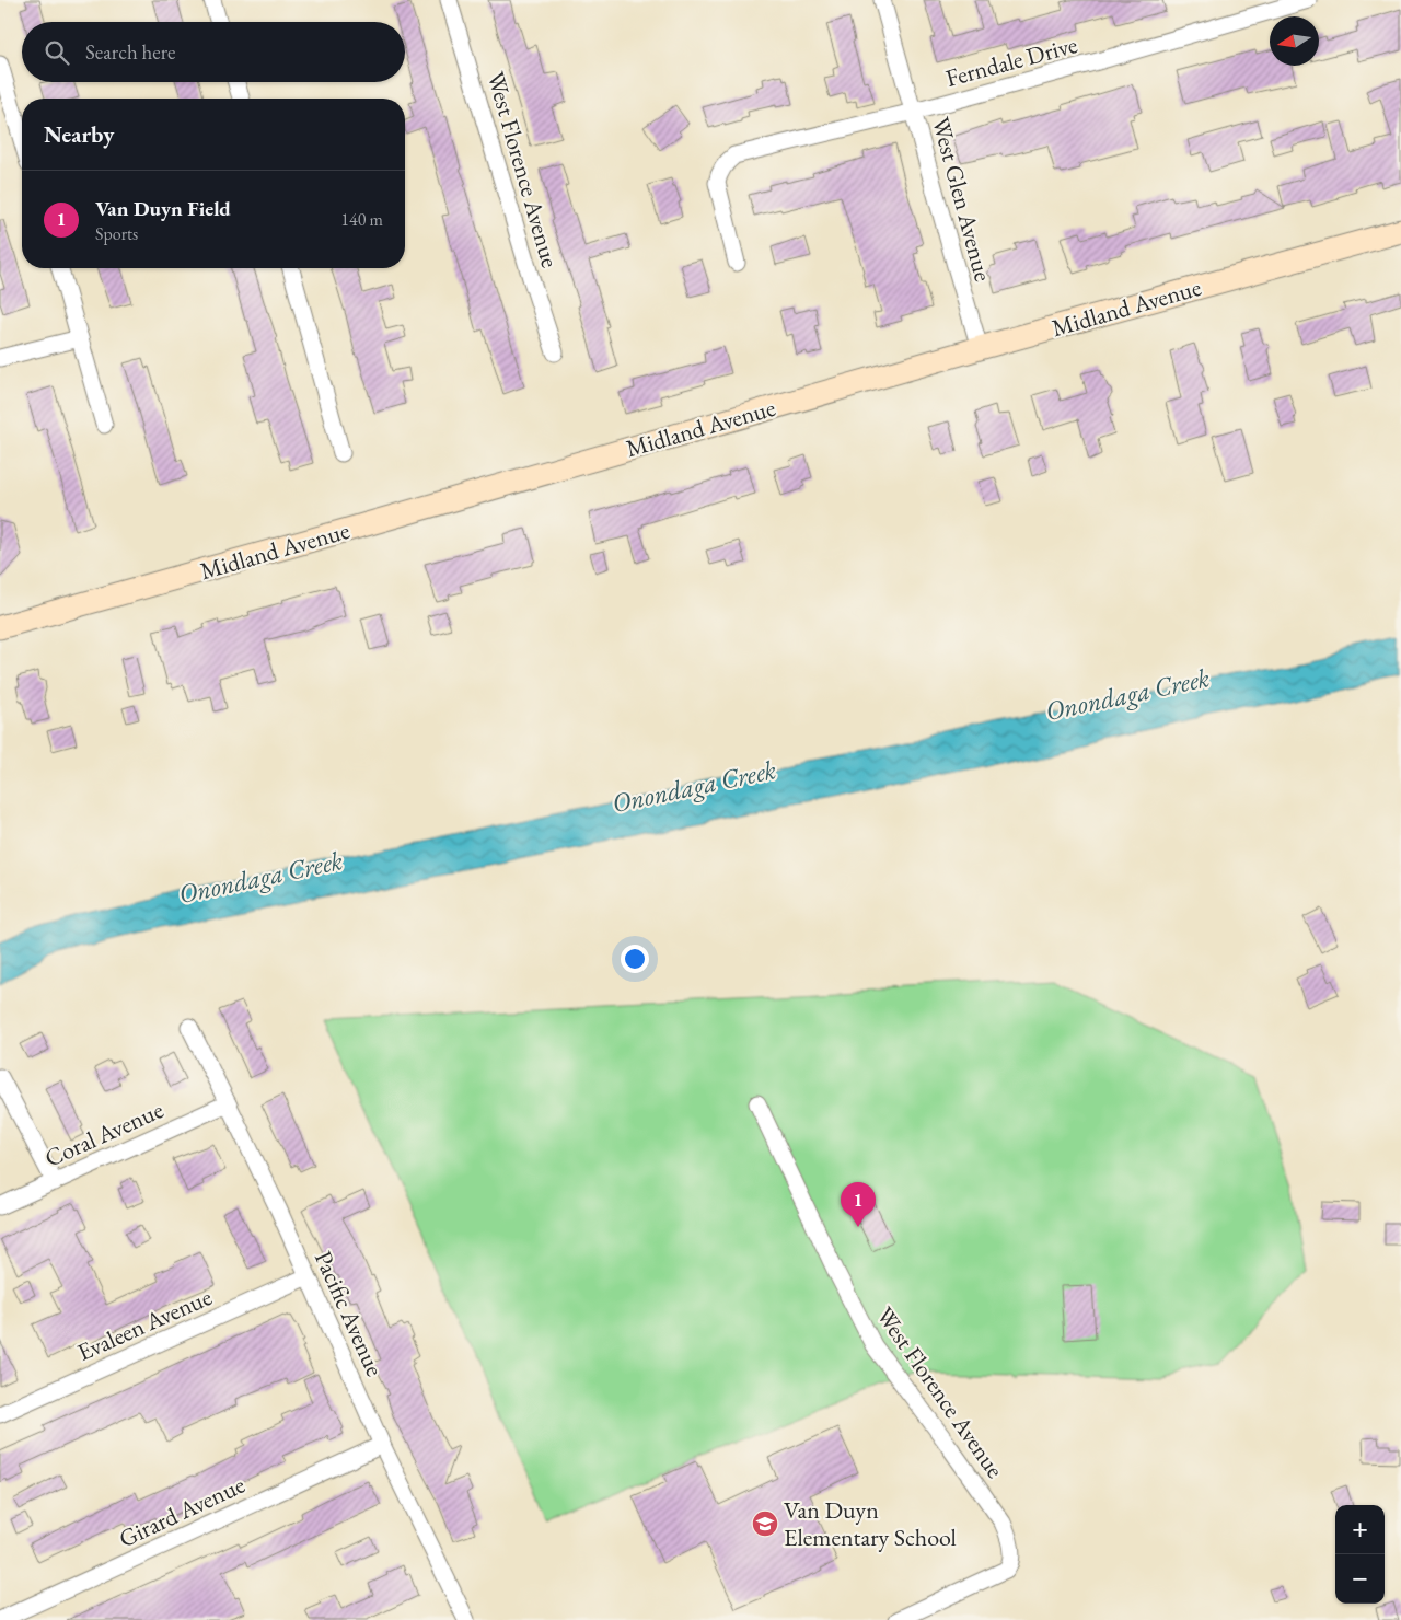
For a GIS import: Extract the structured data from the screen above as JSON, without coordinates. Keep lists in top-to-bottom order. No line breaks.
{"streets":{"street":["Ferndale Drive","West Florence Avenue","West Glen Avenue","Midland Avenue","Coral Avenue","Pacific Avenue","Evaleen Avenue","Girard Avenue"]},"crossings":[["Ferndale Drive","West Glen Avenue"],["West Glen Avenue","Midland Avenue"],["Coral Avenue","Pacific Avenue"],["Pacific Avenue","Evaleen Avenue"],["Pacific Avenue","Girard Avenue"]],"water":["Onondaga Creek"],"places":{"school or university":["Van Duyn Elementary School"]},"north":"left","page":{"search":"Search here","heading":"Nearby","list":[{"mark":"1","name":"Van Duyn Field","note":"Sports","value":"140 m"}],"pins":"1","map_buttons":["+","−"]}}
